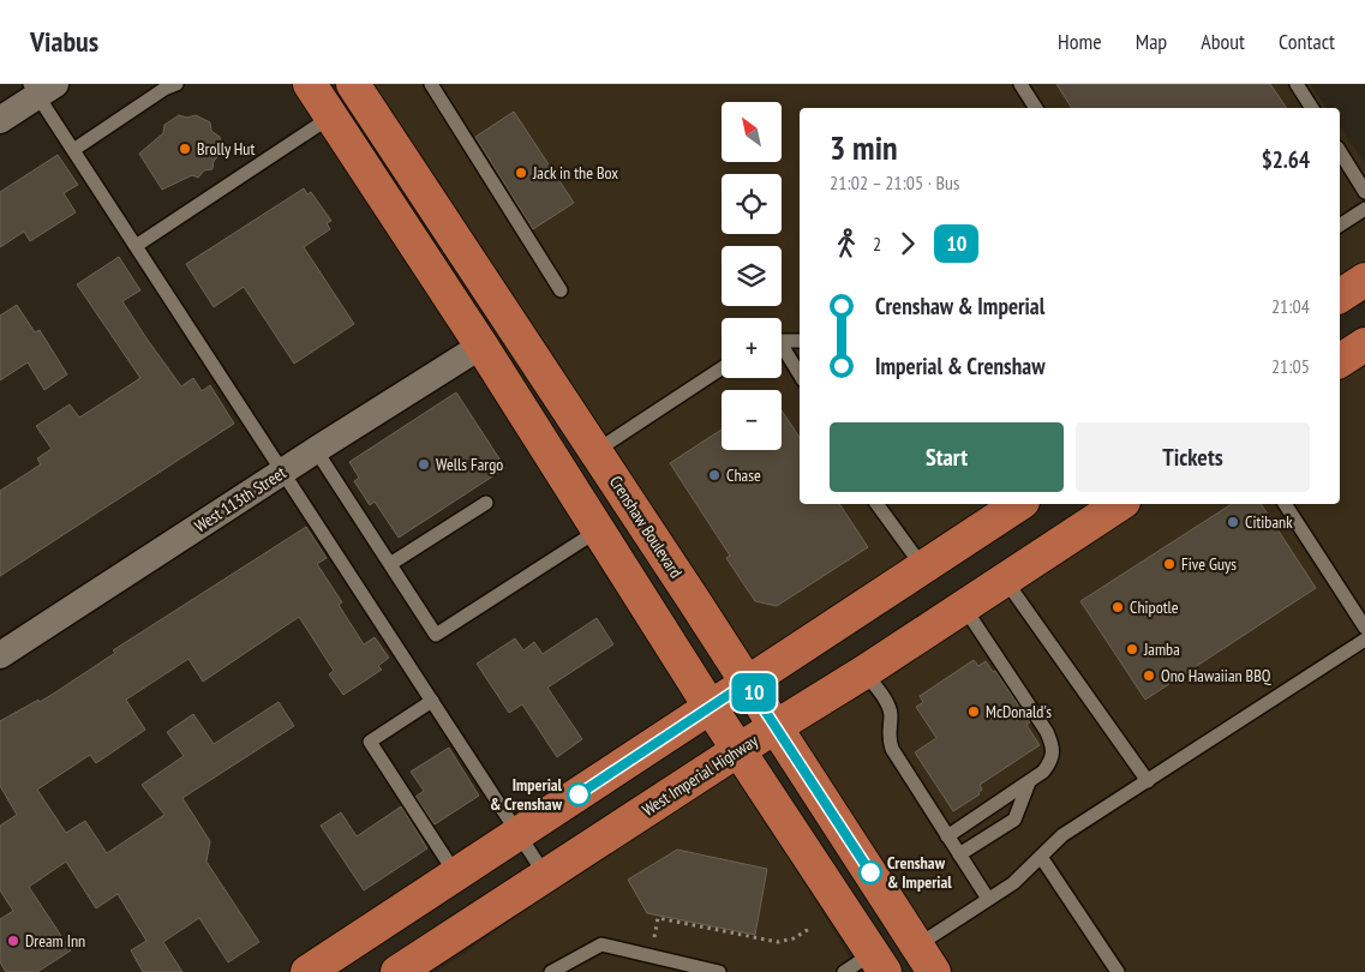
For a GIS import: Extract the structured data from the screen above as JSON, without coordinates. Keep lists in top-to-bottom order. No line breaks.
{"streets":{"main road":["Crenshaw Boulevard","West Imperial Highway"],"street":["West 113th Street"]},"crossings":[["Crenshaw Boulevard","West Imperial Highway"]],"places":["Brolly Hut","Jack in the Box","Wells Fargo","Chase","Citibank","Five Guys","Chipotle","Jamba","Ono Hawaiian BBQ","McDonald's","Imperial & Crenshaw","Crenshaw & Imperial","Dream Inn"],"lines":["bus line 10"],"north":"top left","page":{"header":"Viabus","nav":["Home","Map","About","Contact"],"on_map":"10","map_buttons":["+","−"],"heading":["3 min","21:02 – 21:05 · Bus","$2.64"],"legs":["2","10"],"list":[{"name":"Crenshaw & Imperial","value":"21:04"},{"name":"Imperial & Crenshaw","value":"21:05"}],"buttons":["Start","Tickets"]}}
